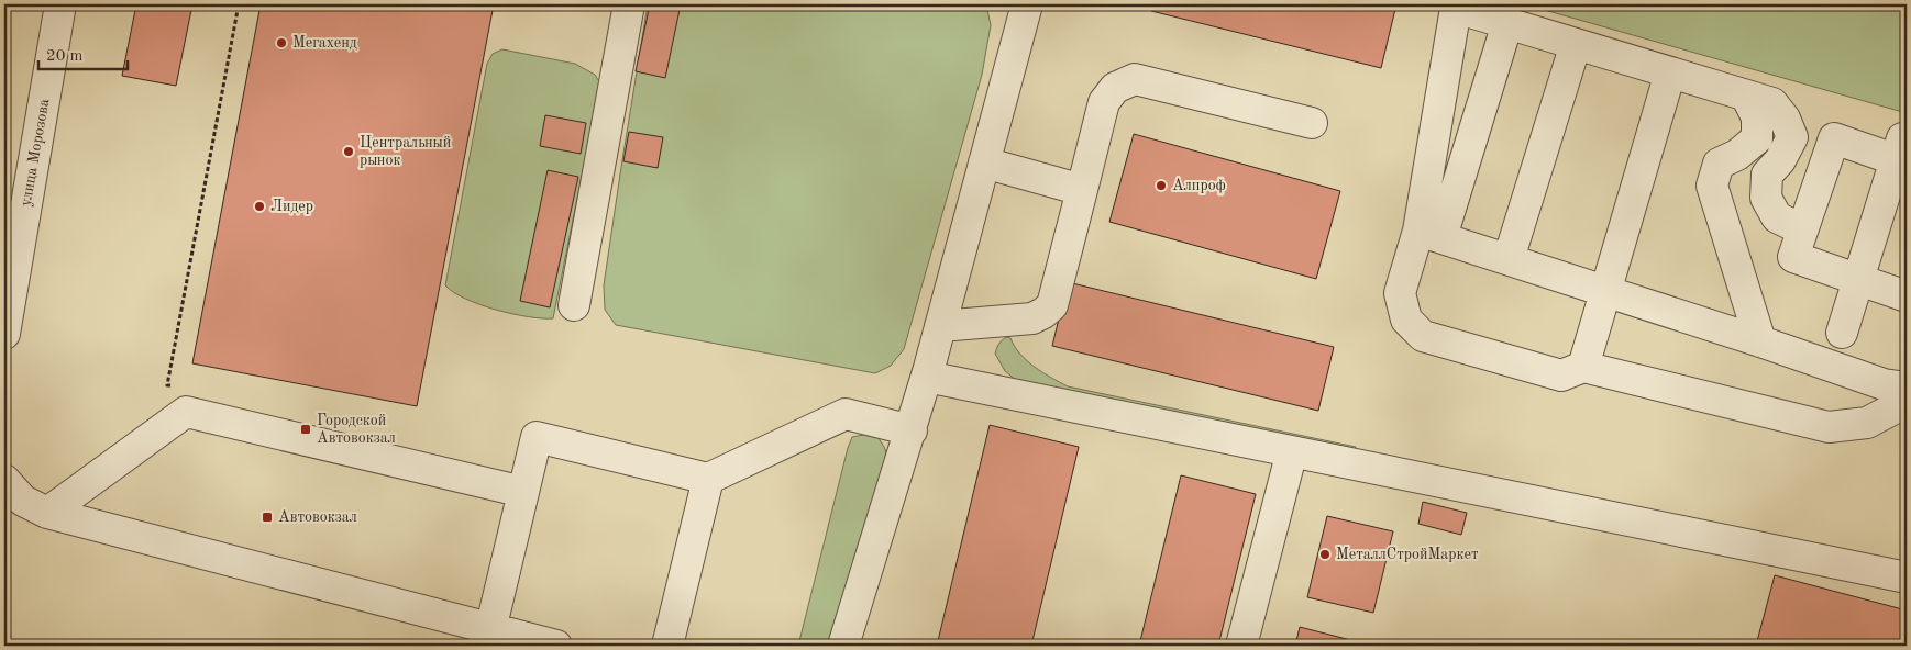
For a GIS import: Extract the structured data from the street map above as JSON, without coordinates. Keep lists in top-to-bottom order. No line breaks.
{"streets":{"street":["улица Морозова"]},"places":{"other":["Мегахенд","Центральный рынок","Алпроф","Лидер","МеталлСтройМаркет"],"transit":["Городской Автовокзал","Автовокзал"]},"scale_bar":"20 m"}
